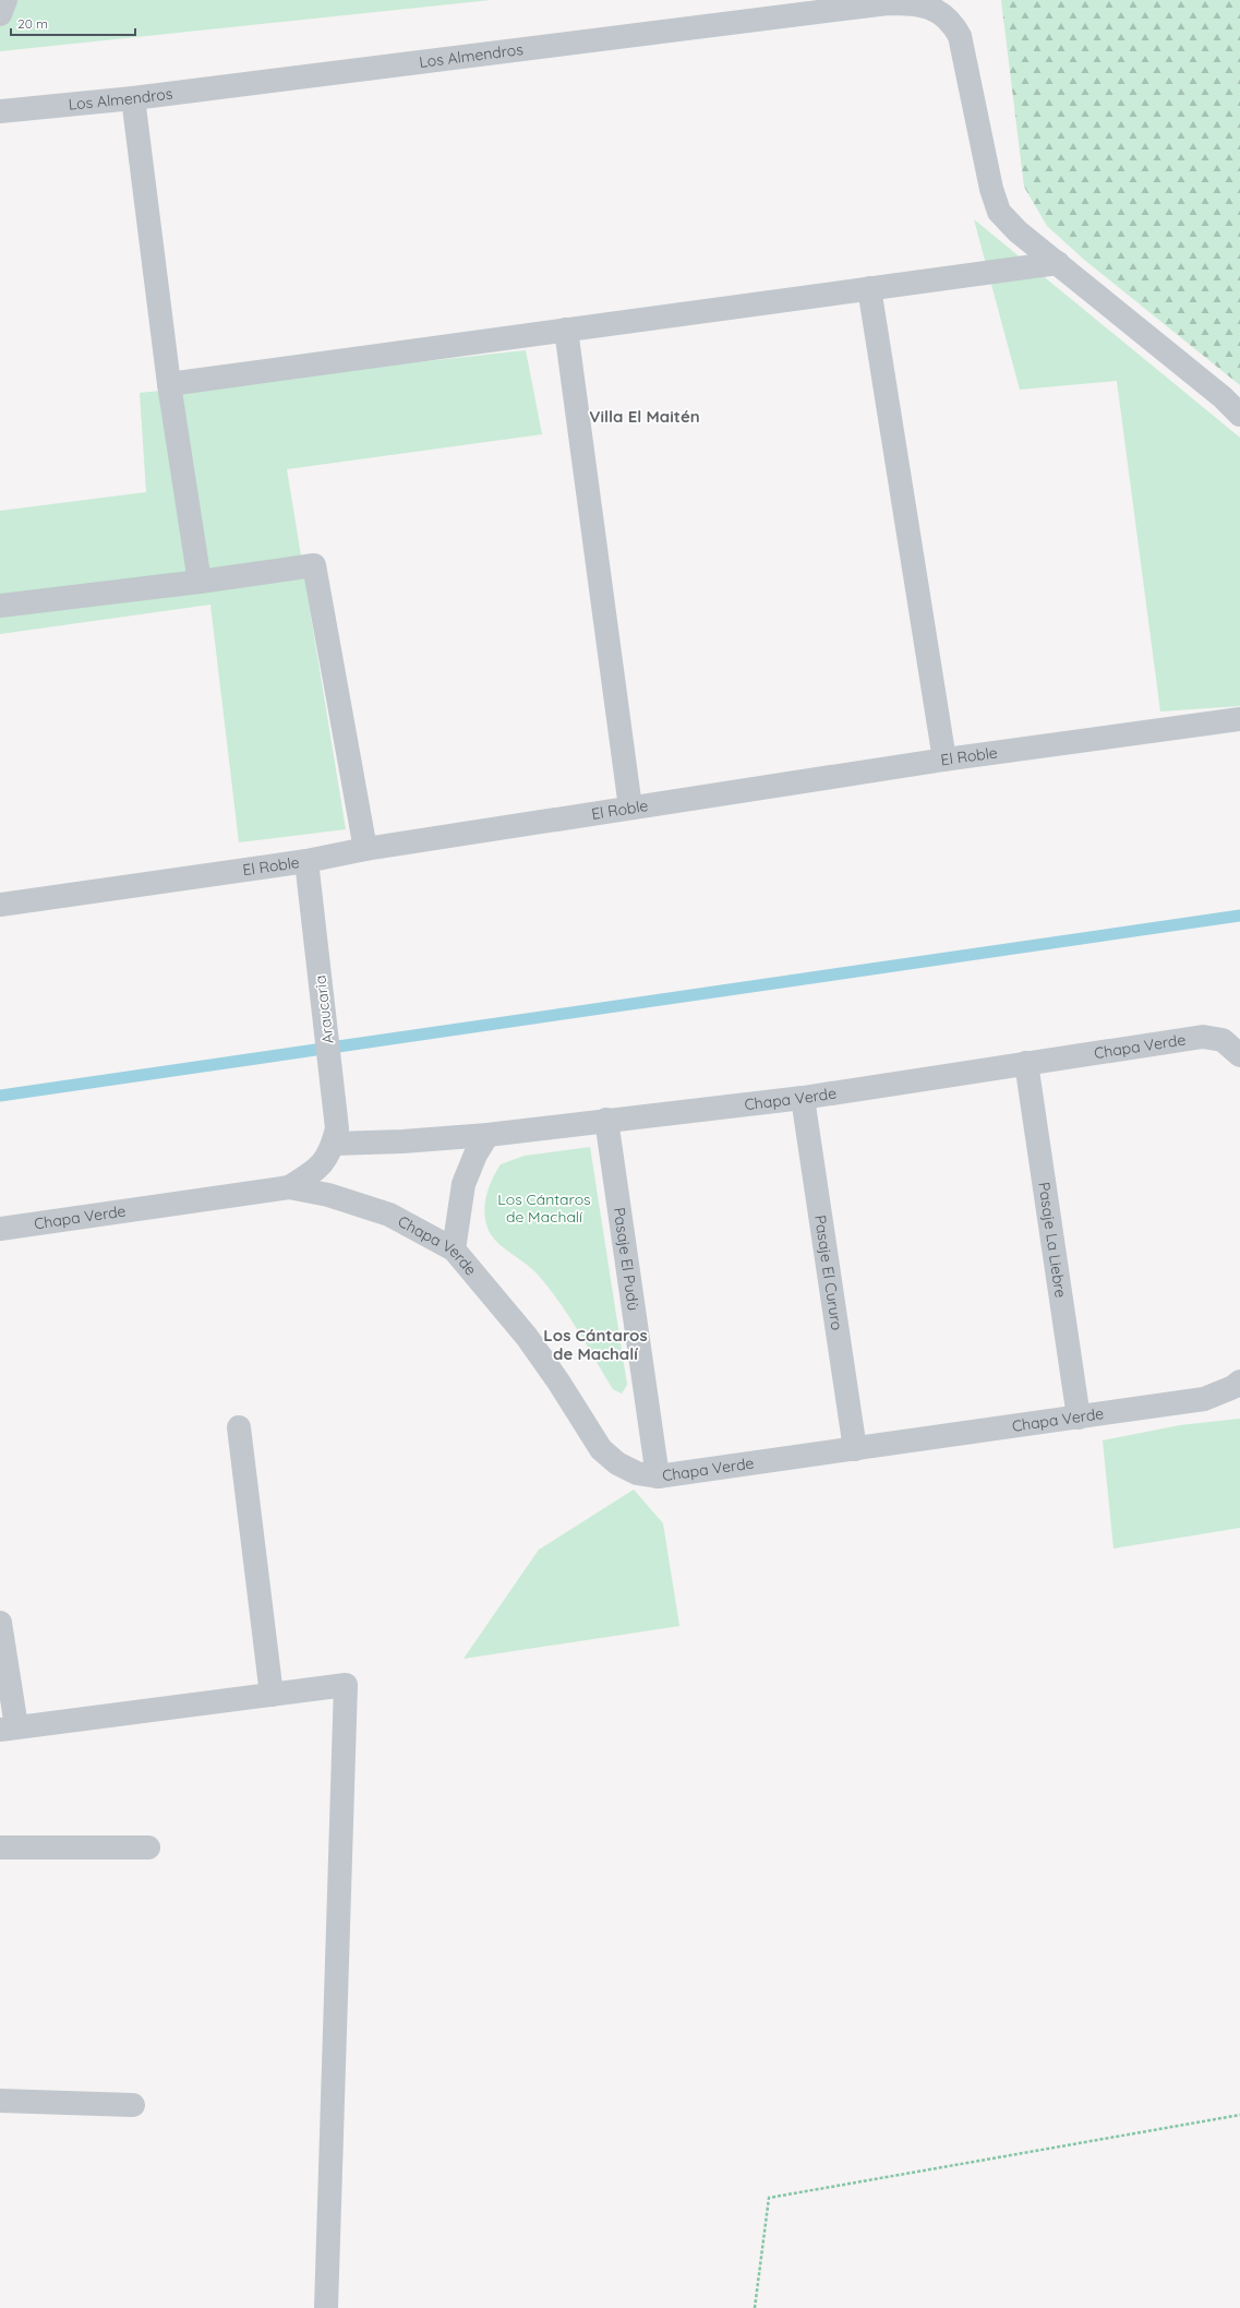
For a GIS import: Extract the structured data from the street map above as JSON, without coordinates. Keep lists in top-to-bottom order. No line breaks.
{"streets":{"street":["Los Almendros","El Roble","Araucaria","Chapa Verde","Pasaje La Liebre","Pasaje El Pudù","Pasaje El Cururo"]},"crossings":[["El Roble","Araucaria"],["Araucaria","Chapa Verde"],["Chapa Verde","Pasaje La Liebre"],["Chapa Verde","Pasaje El Pudù"],["Chapa Verde","Pasaje El Cururo"]],"districts":["Villa El Maitén","Los Cántaros de Machalí"],"parks":["Los Cántaros de Machalí"],"scale_bar":"20 m"}
